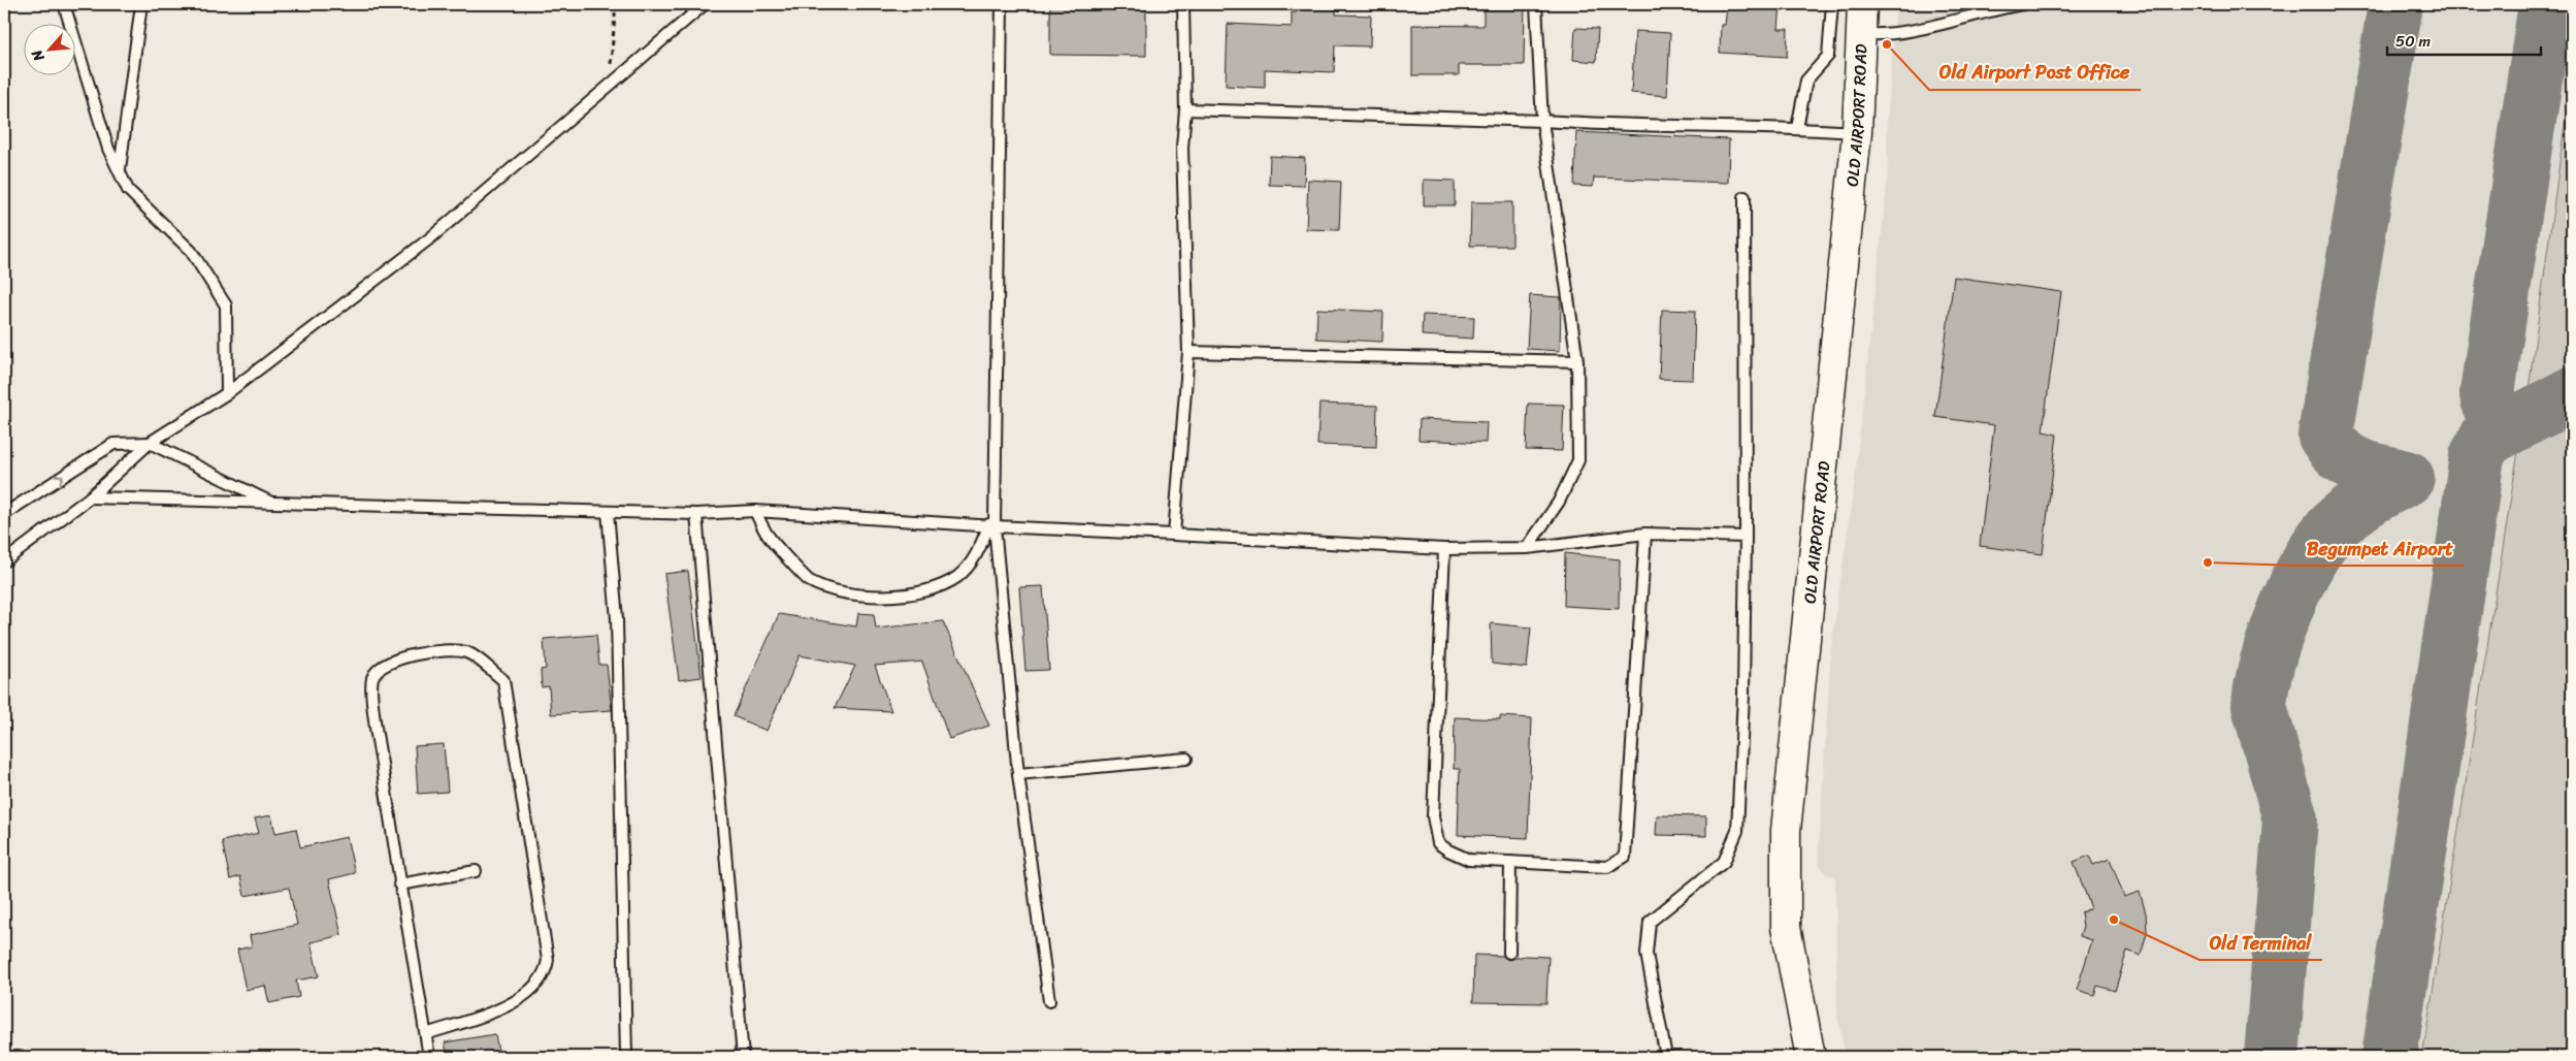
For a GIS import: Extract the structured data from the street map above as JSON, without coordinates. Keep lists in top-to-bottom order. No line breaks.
{"streets":{"main road":["OLD AIRPORT ROAD"]},"places":["Old Airport Post Office","Begumpet Airport","Old Terminal"],"scale_bar":"50 m","north":"bottom left"}
